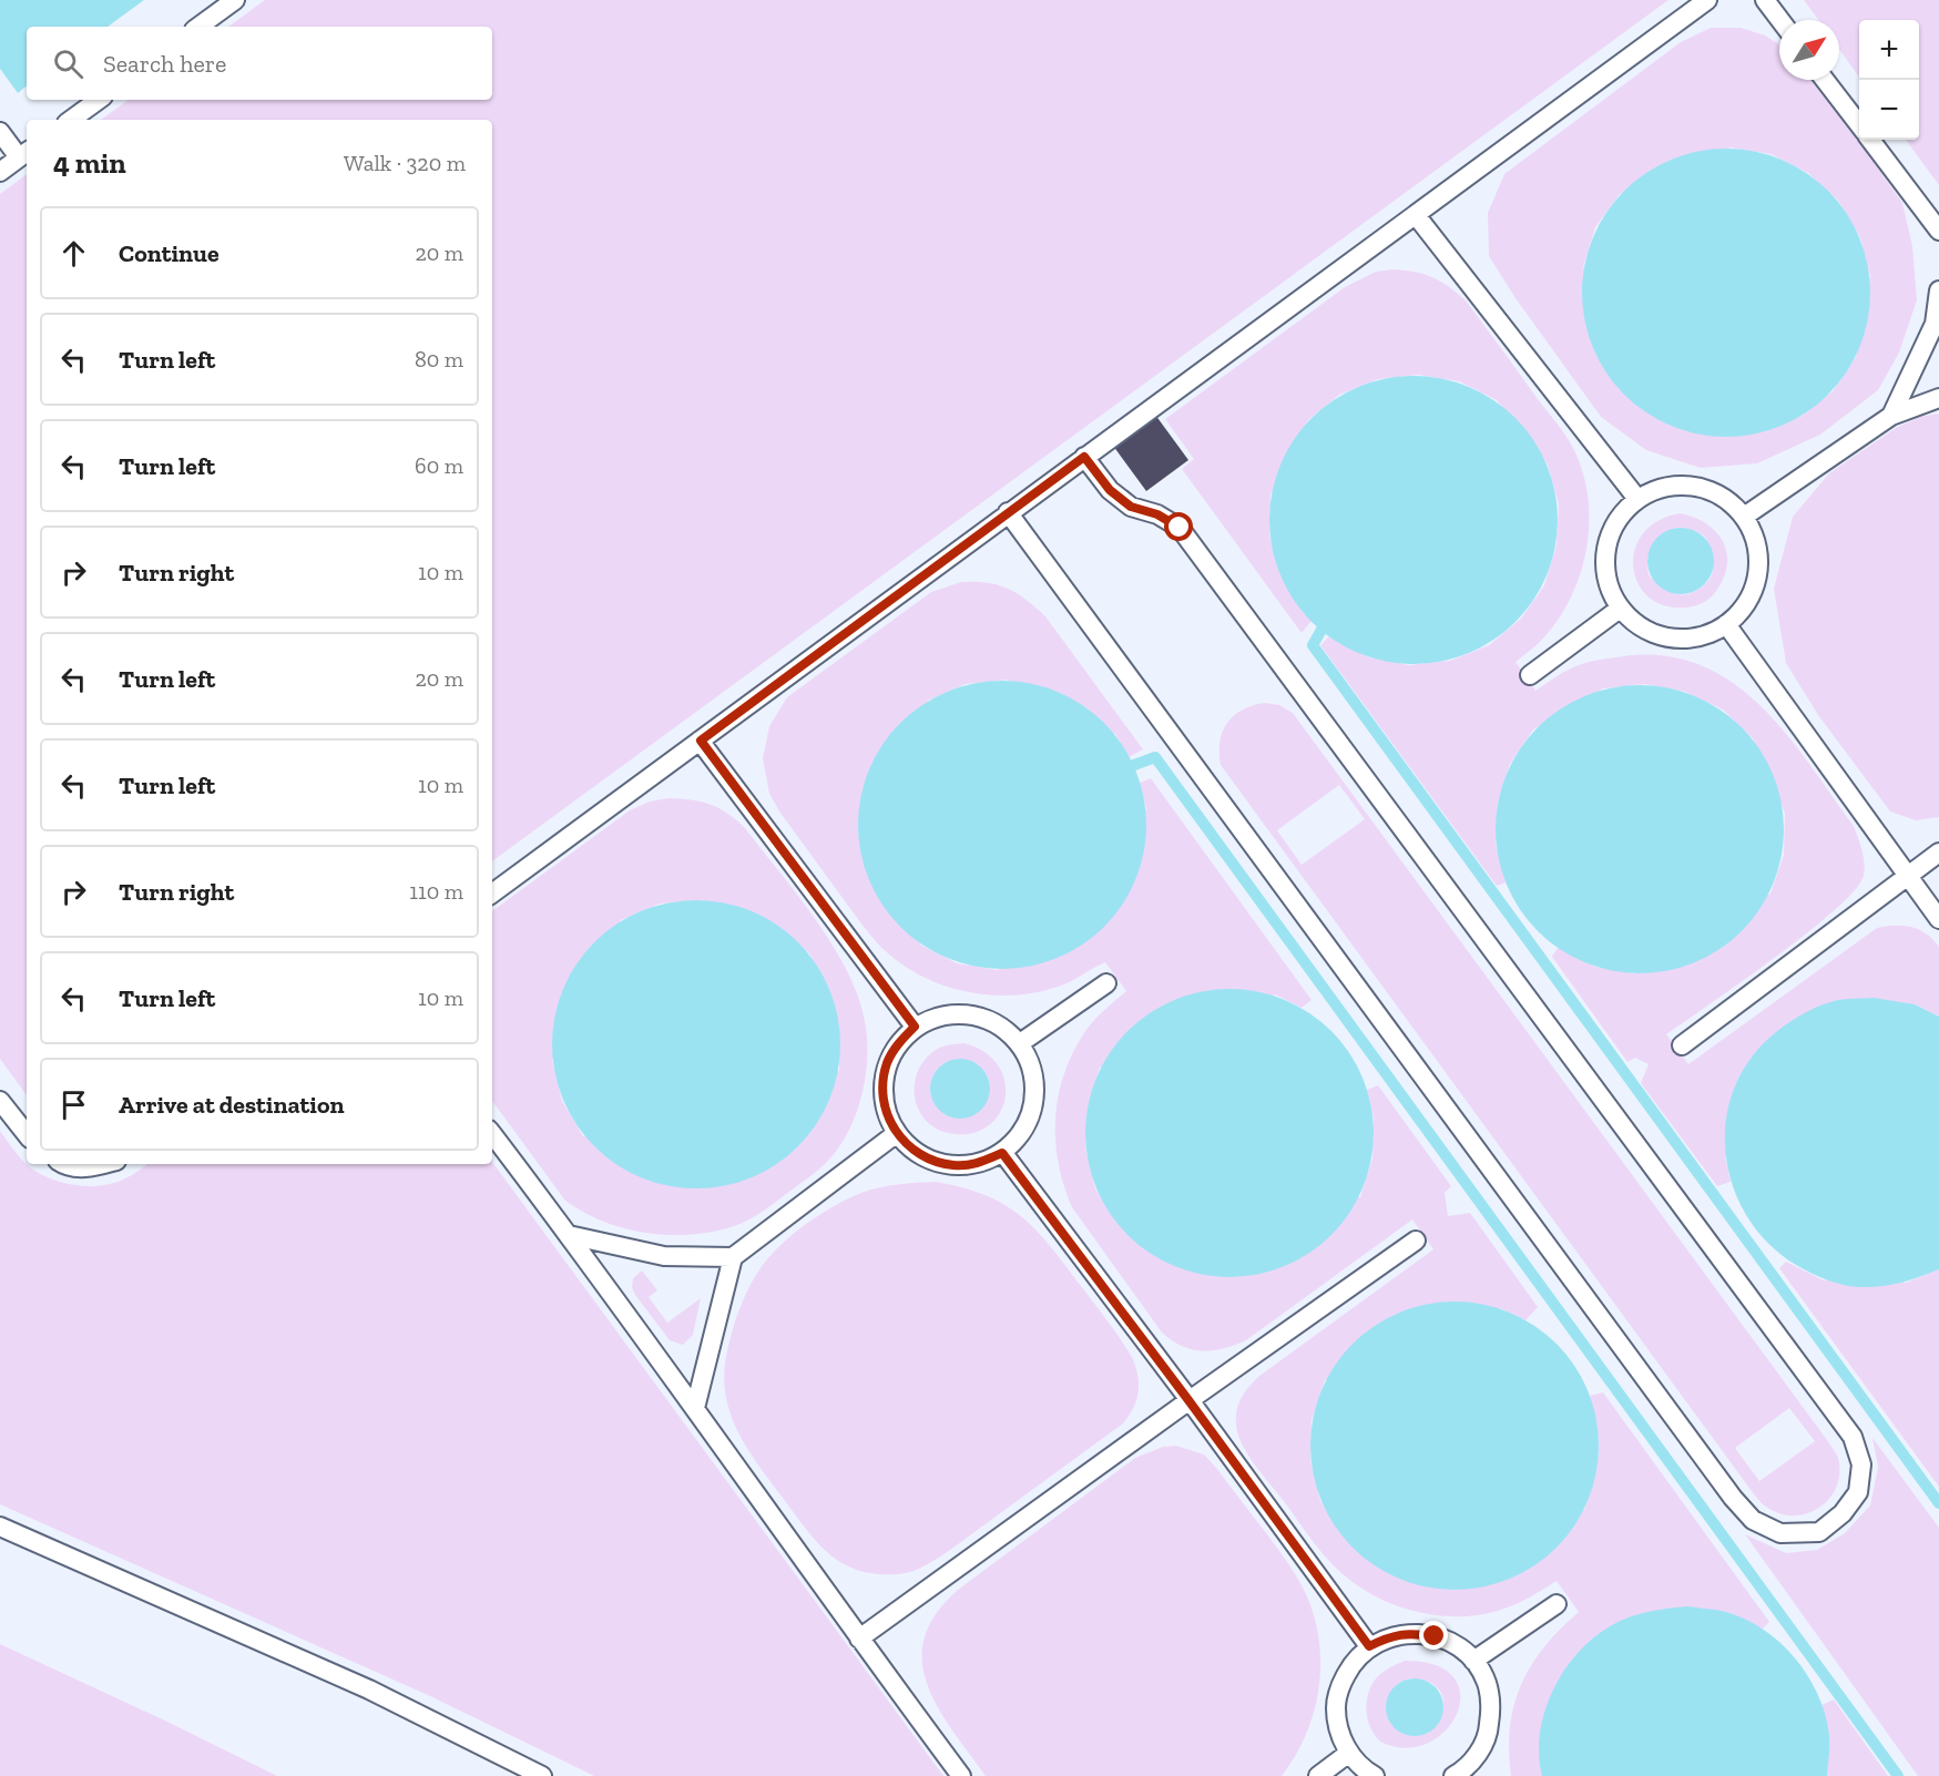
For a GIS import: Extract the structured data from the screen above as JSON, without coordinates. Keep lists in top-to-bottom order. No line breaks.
{"north":"top right","page":{"map_buttons":["+","−"],"search":"Search here","heading":["4 min","Walk · 320 m"],"list":[["Continue","20 m"],["Turn left","80 m"],["Turn left","60 m"],["Turn right","10 m"],["Turn left","20 m"],["Turn left","10 m"],["Turn right","110 m"],["Turn left","10 m"],"Arrive at destination"]}}
